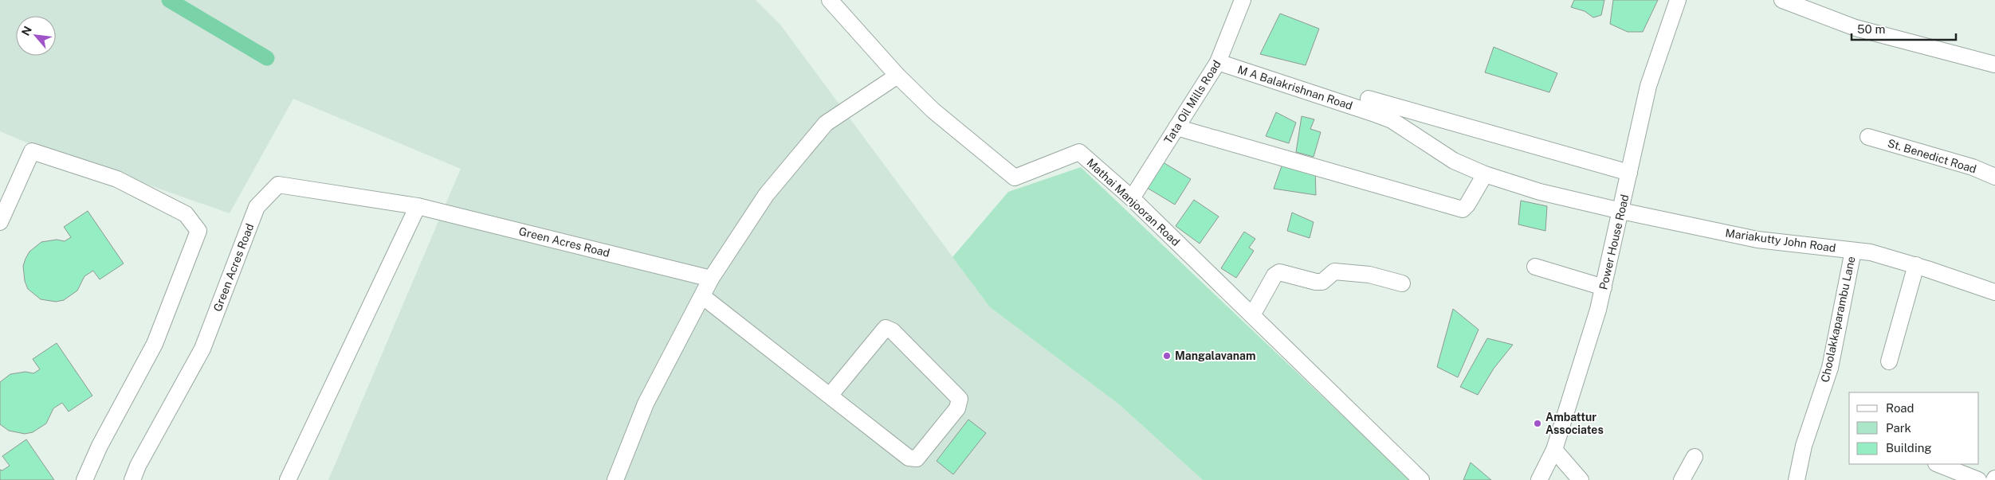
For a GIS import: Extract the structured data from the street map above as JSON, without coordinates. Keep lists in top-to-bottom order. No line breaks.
{"streets":{"street":["M A Balakrishnan Road","Tata Oil Mills Road","St. Benedict Road","Mathai Manjooran Road","Mariakutty John Road","Green Acres Road","Power House Road","Choolakkaparambu Lane"]},"crossings":[["M A Balakrishnan Road","Tata Oil Mills Road"],["M A Balakrishnan Road","Mariakutty John Road"],["Tata Oil Mills Road","Mathai Manjooran Road"],["Mariakutty John Road","Power House Road"],["Mariakutty John Road","Choolakkaparambu Lane"]],"places":["Mangalavanam","Ambattur Associates"],"legend":["Road","Park","Building"],"scale_bar":"50 m","north":"top left"}
